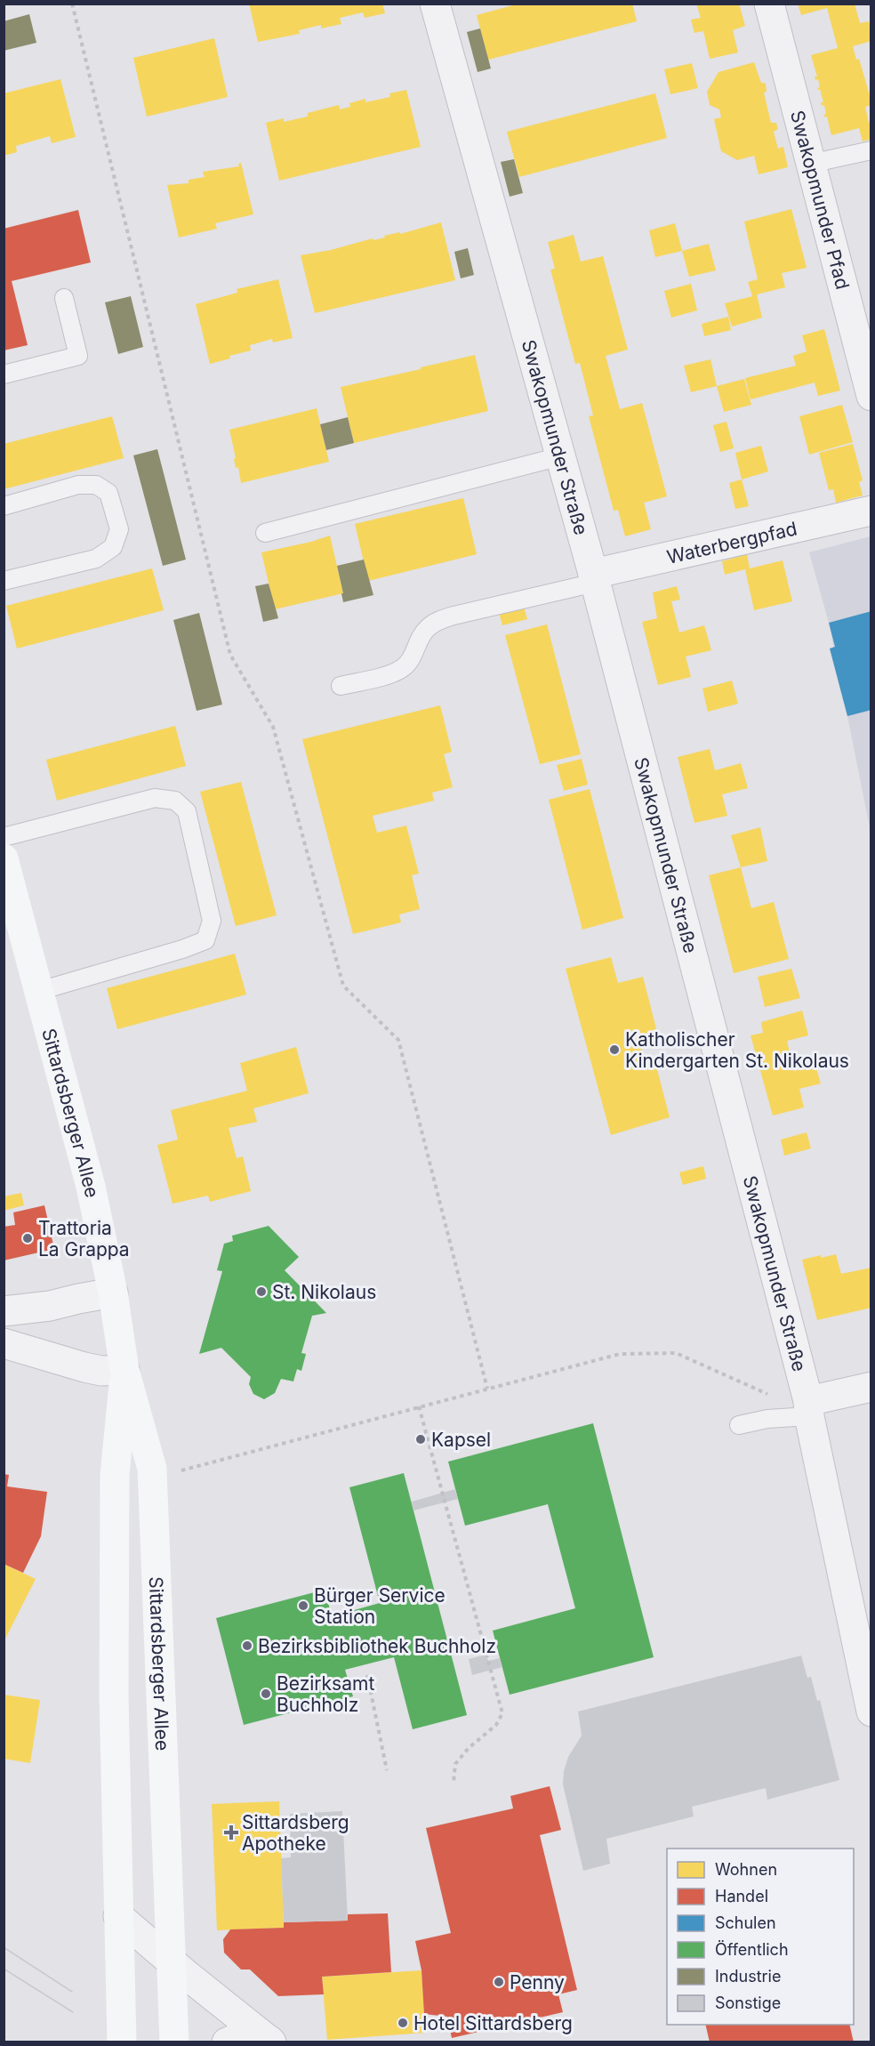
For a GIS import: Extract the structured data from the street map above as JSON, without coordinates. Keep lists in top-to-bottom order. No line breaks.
{"streets":{"main road":["Sittardsberger Allee"],"street":["Swakopmunder Pfad","Swakopmunder Straße","Waterbergpfad"]},"crossings":[["Swakopmunder Straße","Waterbergpfad"]],"places":{"other":["Katholischer Kindergarten St. Nikolaus","Trattoria La Grappa","St. Nikolaus","Kapsel","Bürger Service Station","Bezirksbibliothek Buchholz","Bezirksamt Buchholz","Penny","Hotel Sittardsberg"],"health":["Sittardsberg Apotheke"]},"legend":["Wohnen","Handel","Schulen","Öffentlich","Industrie","Sonstige"]}
